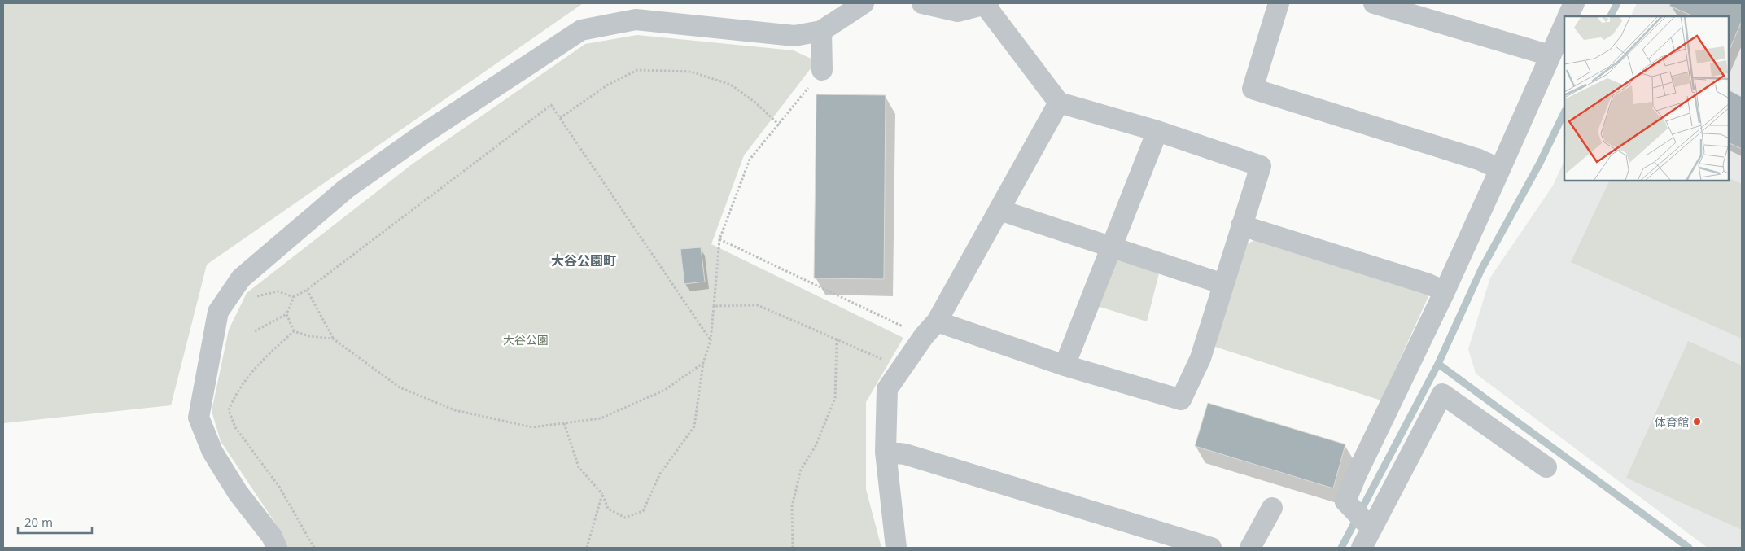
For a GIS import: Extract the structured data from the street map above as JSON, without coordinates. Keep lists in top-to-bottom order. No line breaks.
{"districts":["大谷公園町"],"parks":["大谷公園"],"places":["体育館"],"scale_bar":"20 m"}
